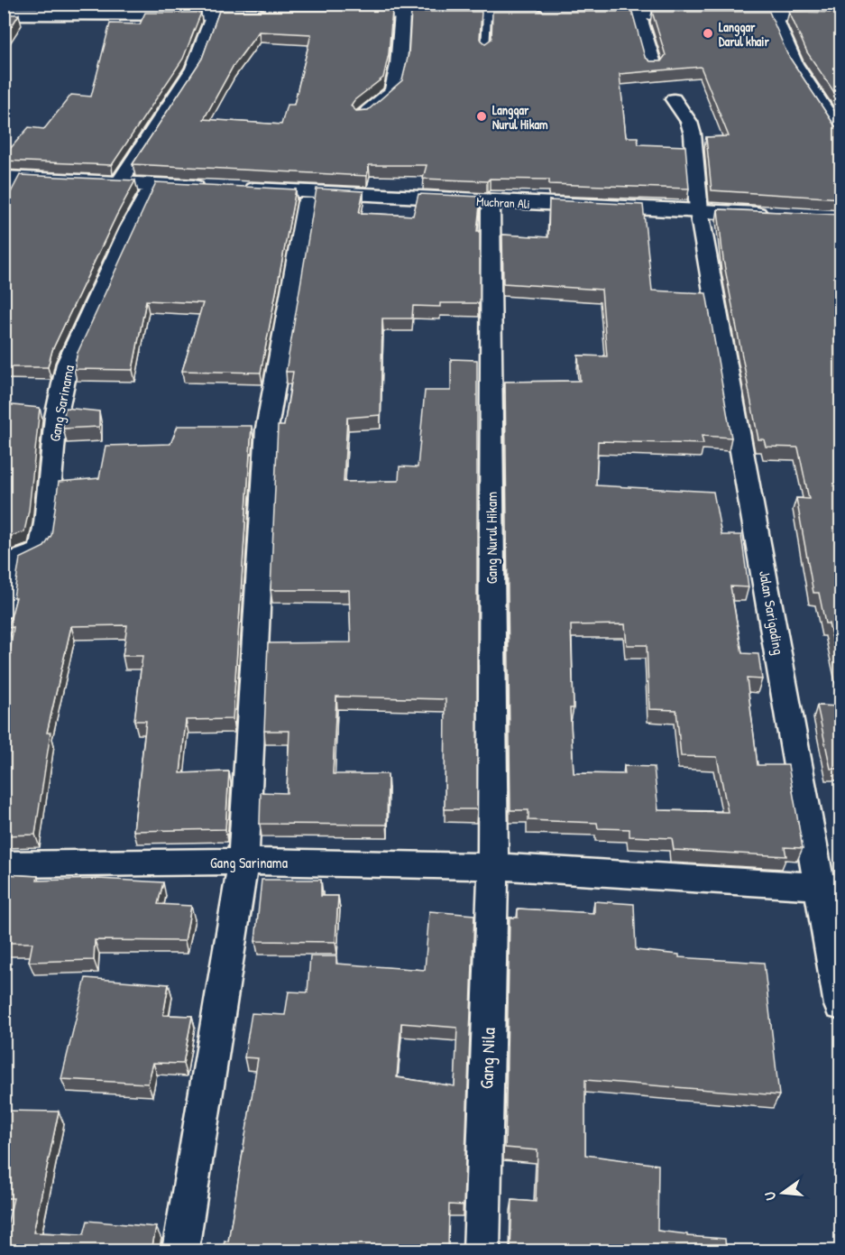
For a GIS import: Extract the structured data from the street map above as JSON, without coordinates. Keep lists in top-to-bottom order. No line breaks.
{"streets":{"street":["Muchran Ali","Gang Sarinama","Gang Nurul Hikam","Jalan Sarigading","Gang Nila"]},"crossings":[["Muchran Ali","Gang Nurul Hikam"],["Muchran Ali","Jalan Sarigading"],["Gang Sarinama","Gang Nurul Hikam"],["Gang Sarinama","Jalan Sarigading"],["Gang Sarinama","Gang Nila"],["Gang Nurul Hikam","Gang Nila"]],"places":["Langgar Darul khair","Langgar Nurul Hikam"],"north":"left"}
